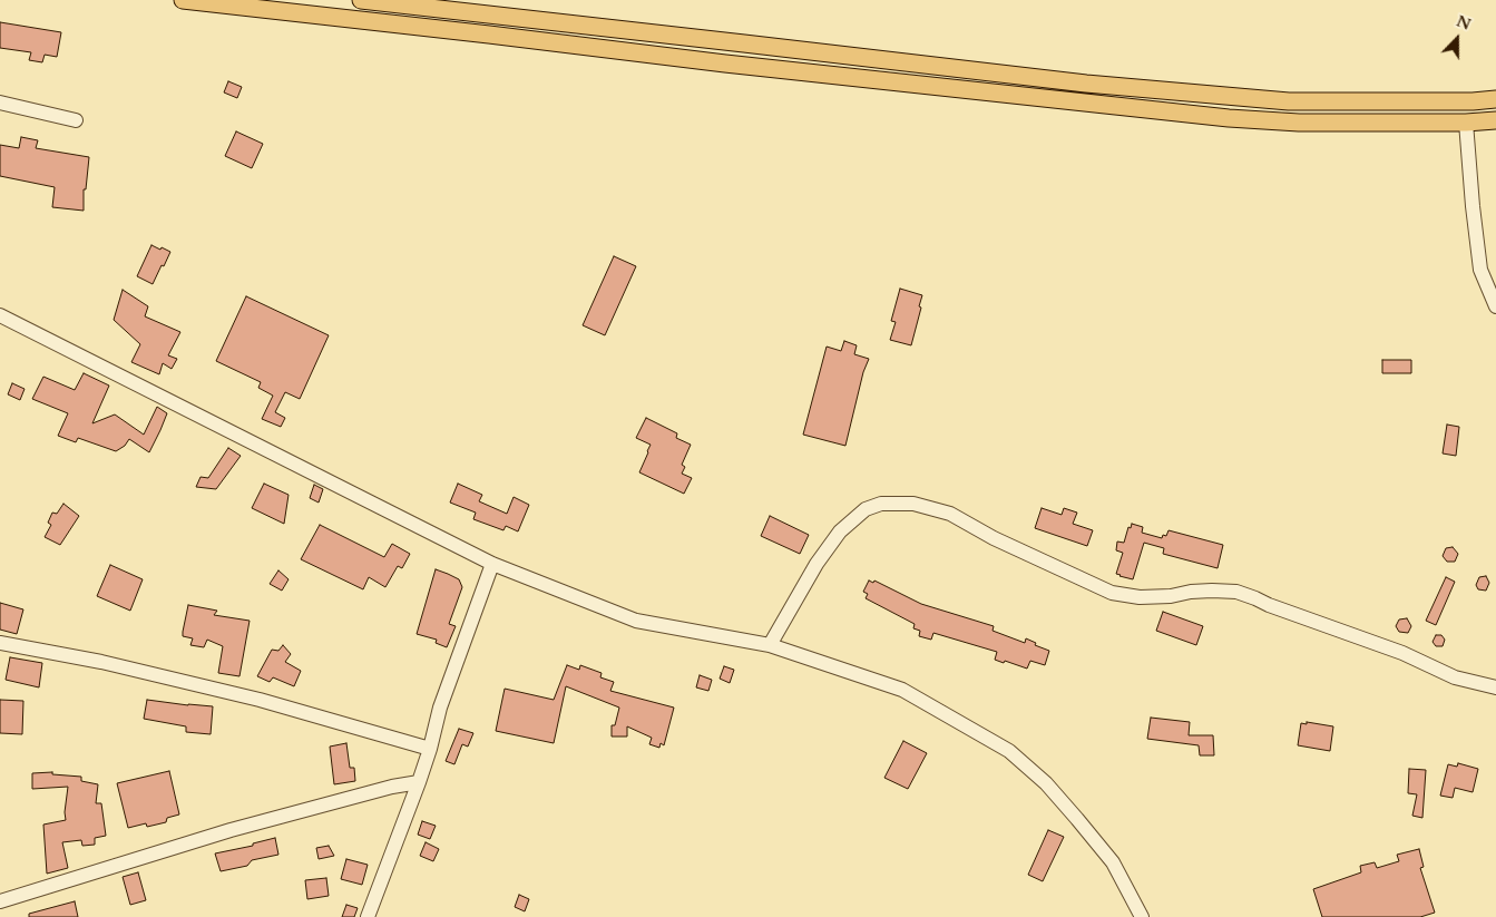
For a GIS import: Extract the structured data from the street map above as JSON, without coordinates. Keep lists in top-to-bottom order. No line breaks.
{"north":"top"}
